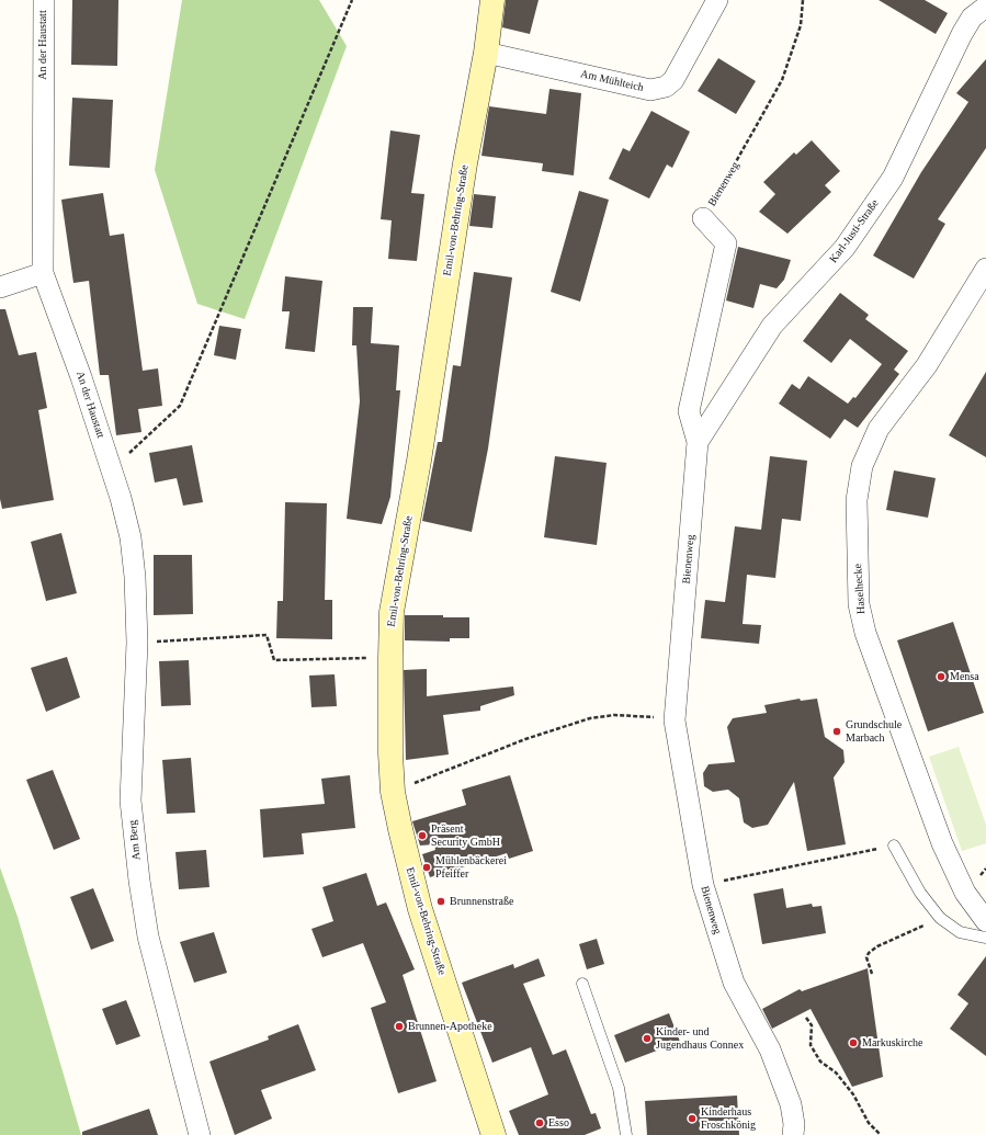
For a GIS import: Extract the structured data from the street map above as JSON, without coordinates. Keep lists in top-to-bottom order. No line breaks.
{"streets":{"main road":["Emil-von-Behring-Straße"],"street":["An der Haustatt","Am Mühlteich","Bienenweg","Karl-Justi-Straße","Haselhecke","Am Berg"]},"crossings":[["An der Haustatt","Am Berg"],["Am Mühlteich","Emil-von-Behring-Straße"],["Bienenweg","Karl-Justi-Straße"]],"places":["Mensa","Grundschule Marbach","Präsent Security GmbH","Mühlenbäckerei Pfeiffer","Brunnenstraße","Brunnen-Apotheke","Kinder- und Jugendhaus Connex","Markuskirche","Kinderhaus Froschkönig","Esso"]}
